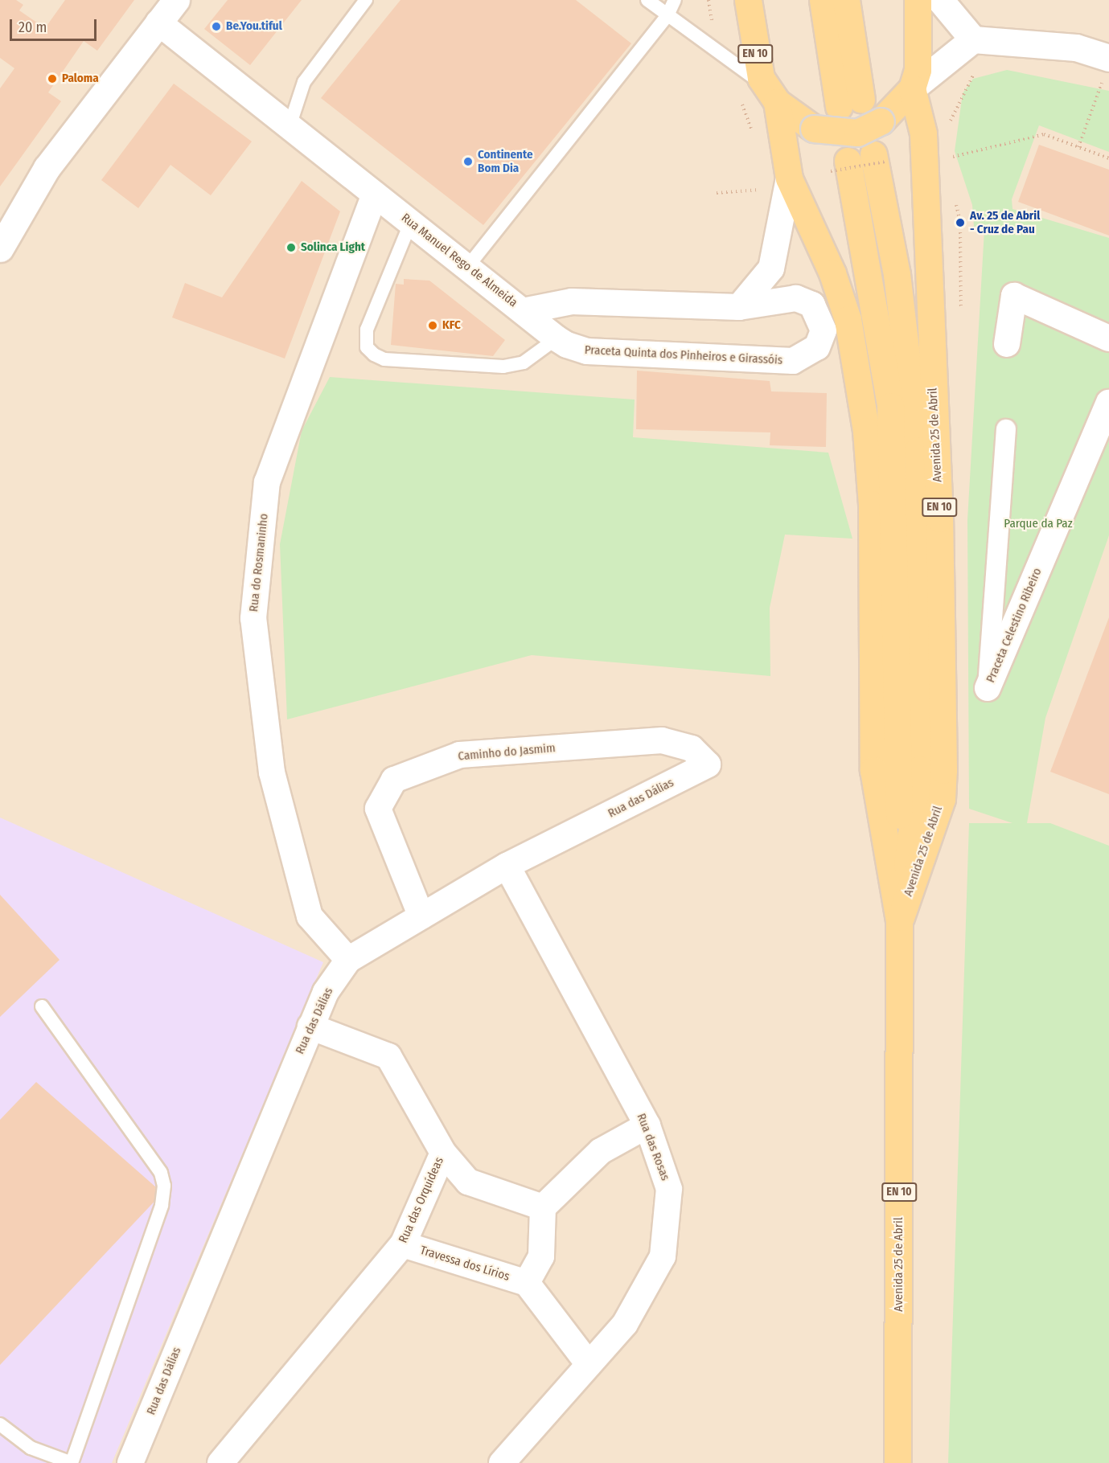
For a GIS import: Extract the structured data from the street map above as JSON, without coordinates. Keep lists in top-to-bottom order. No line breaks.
{"streets":{"main road":["EN 10","Avenida 25 de Abril"],"street":["Rua Manuel Rego de Almeida","Praceta Quinta dos Pinheiros e Girassóis","Rua do Rosmaninho","Praceta Celestino Ribeiro","Caminho do Jasmim","Rua das Dálias","Rua das Rosas","Rua das Orquídeas","Travessa dos Lírios"]},"crossings":[["EN 10","Avenida 25 de Abril"],["Rua Manuel Rego de Almeida","Praceta Quinta dos Pinheiros e Girassóis"],["Rua Manuel Rego de Almeida","Rua do Rosmaninho"],["Rua do Rosmaninho","Rua das Dálias"],["Caminho do Jasmim","Rua das Dálias"],["Rua das Dálias","Rua das Rosas"],["Rua das Dálias","Rua das Orquídeas"],["Rua das Orquídeas","Travessa dos Lírios"]],"parks":["Parque da Paz"],"places":["Be.You.tiful","Paloma","Continente Bom Dia","Av. 25 de Abril - Cruz de Pau","Solinca Light","KFC"],"scale_bar":"20 m"}
